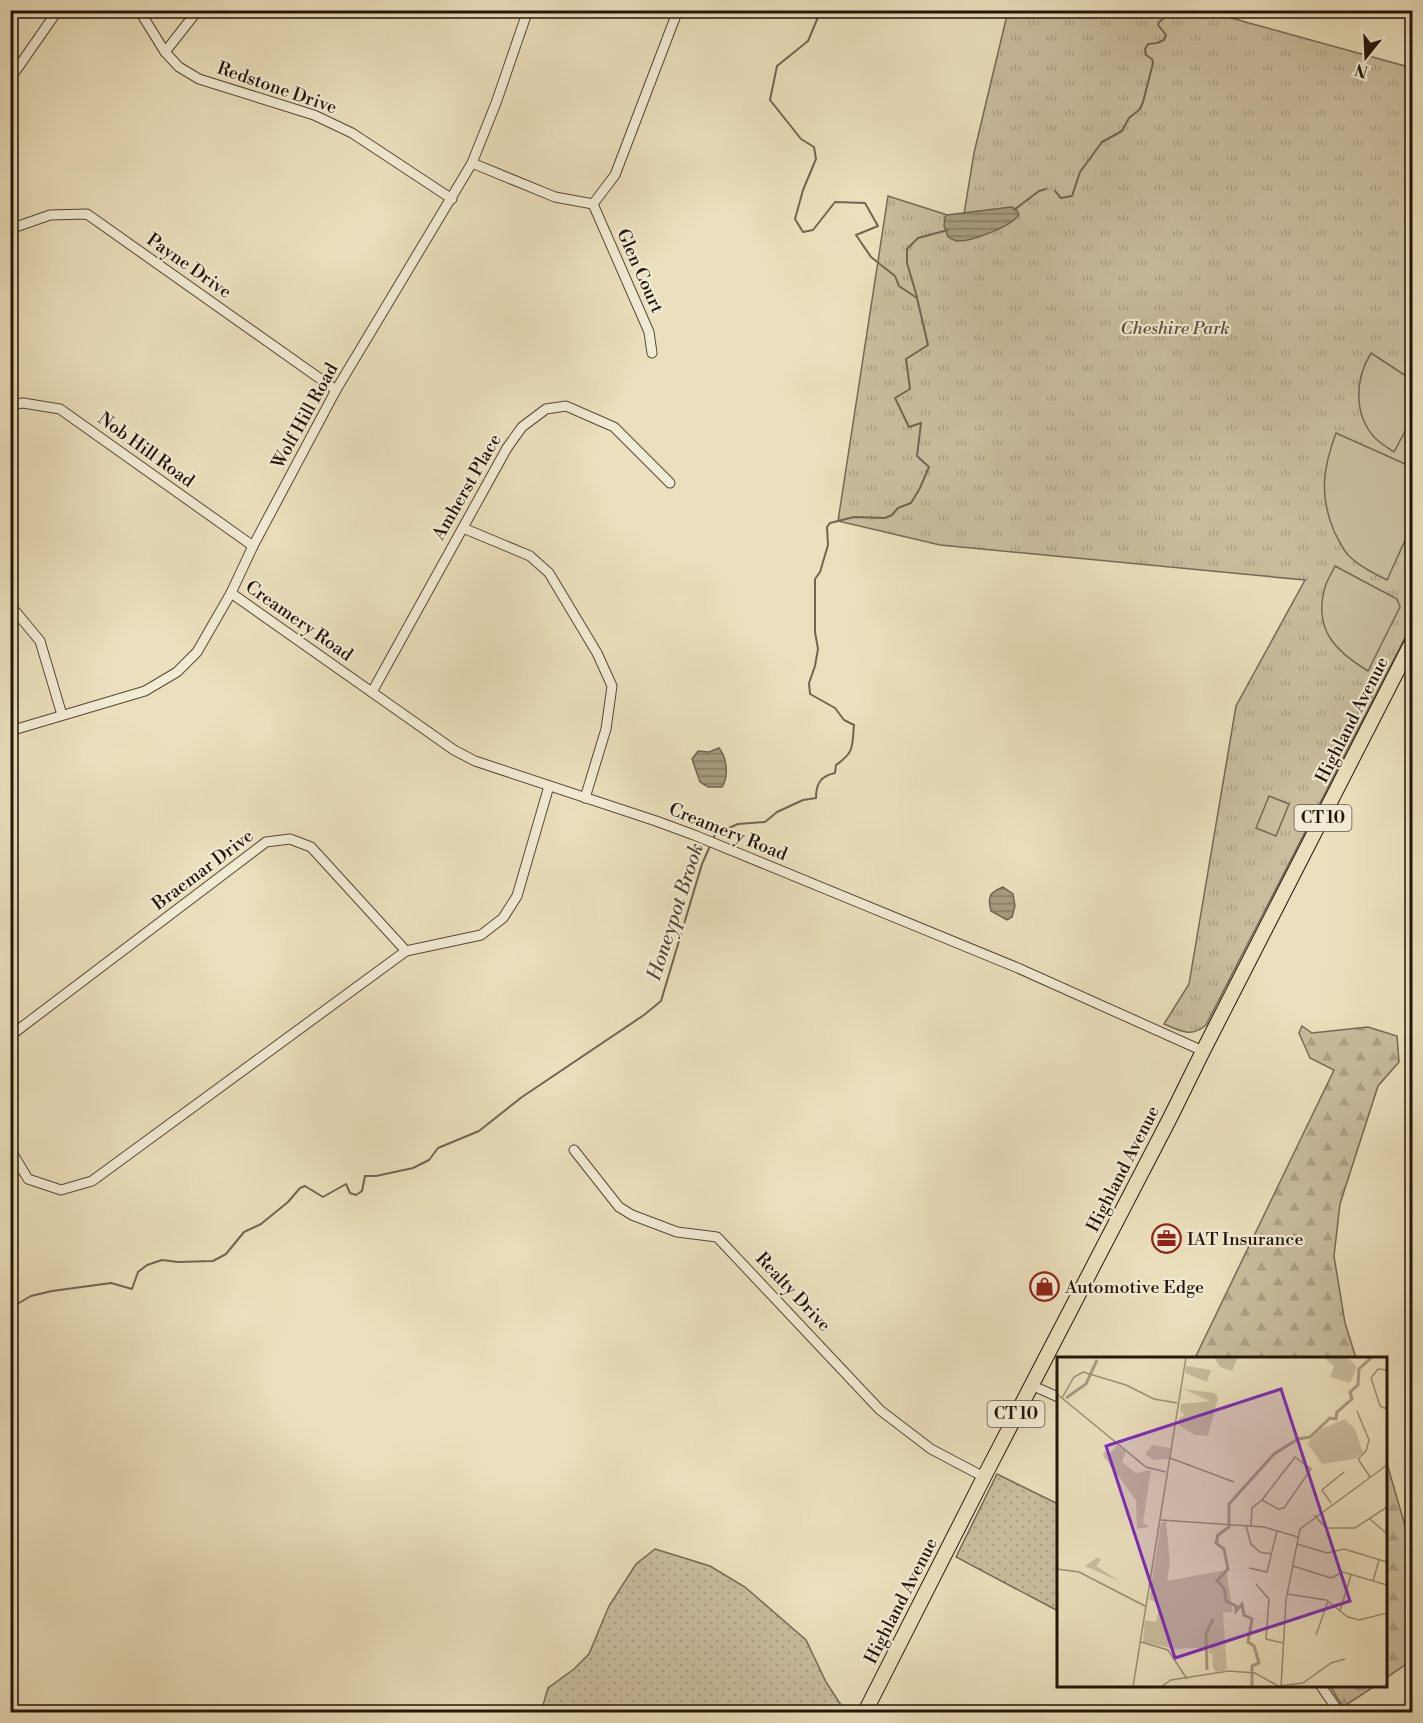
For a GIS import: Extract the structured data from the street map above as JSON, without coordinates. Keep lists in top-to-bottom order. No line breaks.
{"streets":{"highway":["Highland Avenue","CT 10"],"street":["Redstone Drive","Payne Drive","Glen Court","Wolf Hill Road","Nob Hill Road","Amherst Place","Creamery Road","Braemar Drive","Realty Drive"]},"crossings":[["Redstone Drive","Wolf Hill Road"],["Payne Drive","Wolf Hill Road"],["Wolf Hill Road","Nob Hill Road"],["Wolf Hill Road","Creamery Road"],["Amherst Place","Creamery Road"],["Creamery Road","Highland Avenue"],["Highland Avenue","Realty Drive"]],"water":["Honeypot Brook"],"parks":["Cheshire Park"],"places":{"office":["IAT Insurance"],"shop":["Automotive Edge"]},"north":"bottom"}
